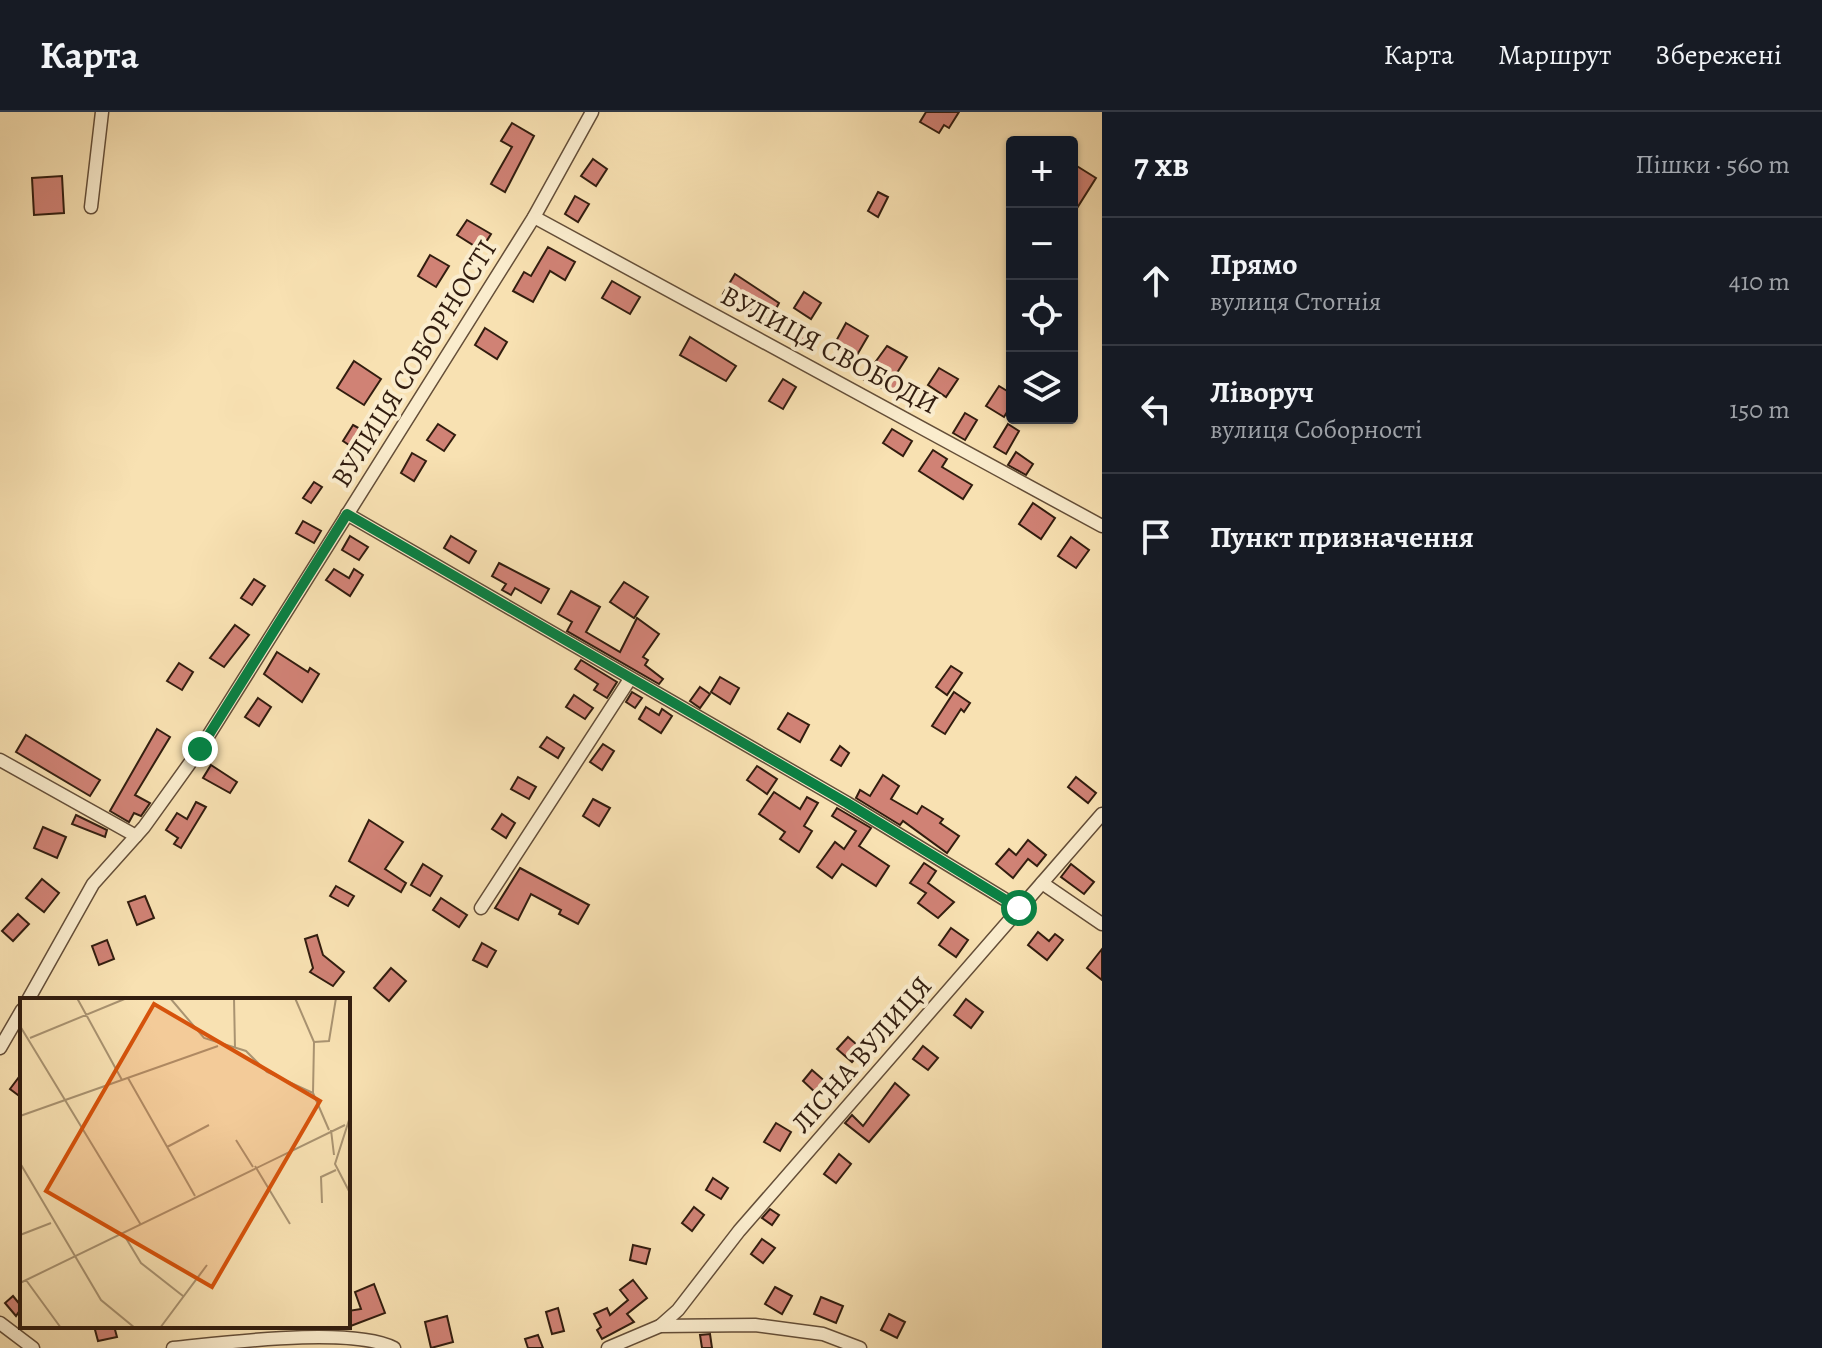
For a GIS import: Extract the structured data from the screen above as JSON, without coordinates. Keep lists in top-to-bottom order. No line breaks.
{"streets":{"street":["ВУЛИЦЯ СВОБОДИ","ВУЛИЦЯ СОБОРНОСТІ","ЛІСНА ВУЛИЦЯ"]},"crossings":[["ВУЛИЦЯ СВОБОДИ","ВУЛИЦЯ СОБОРНОСТІ"]],"page":{"header":"Карта","nav":["Карта","Маршрут","Збережені"],"heading":["7 хв","Пішки · 560 m"],"map_buttons":["+","−"],"list":[["Прямо","вулиця Стогнія","410 m"],["Ліворуч","вулиця Соборності","150 m"],"Пункт призначення"]}}
